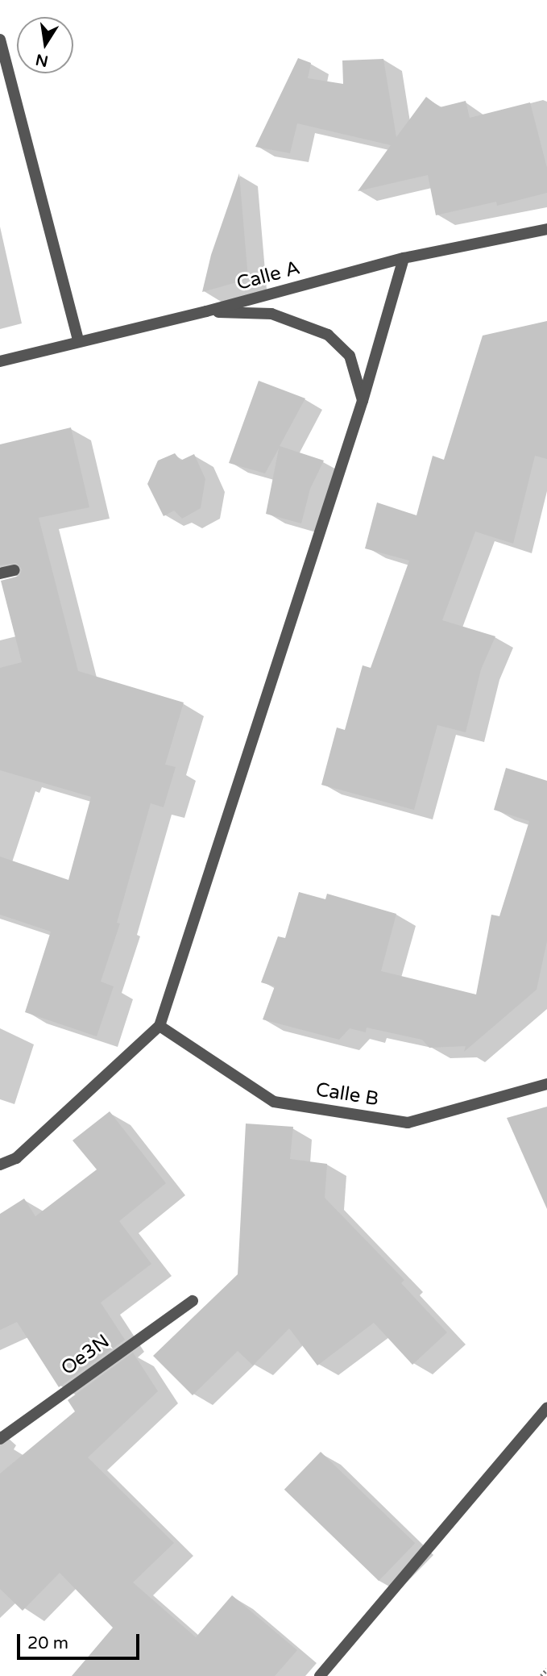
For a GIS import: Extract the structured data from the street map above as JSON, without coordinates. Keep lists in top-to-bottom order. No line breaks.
{"streets":{"street":["Calle A","Calle B","Oe3N"]},"scale_bar":"20 m","north":"bottom"}
